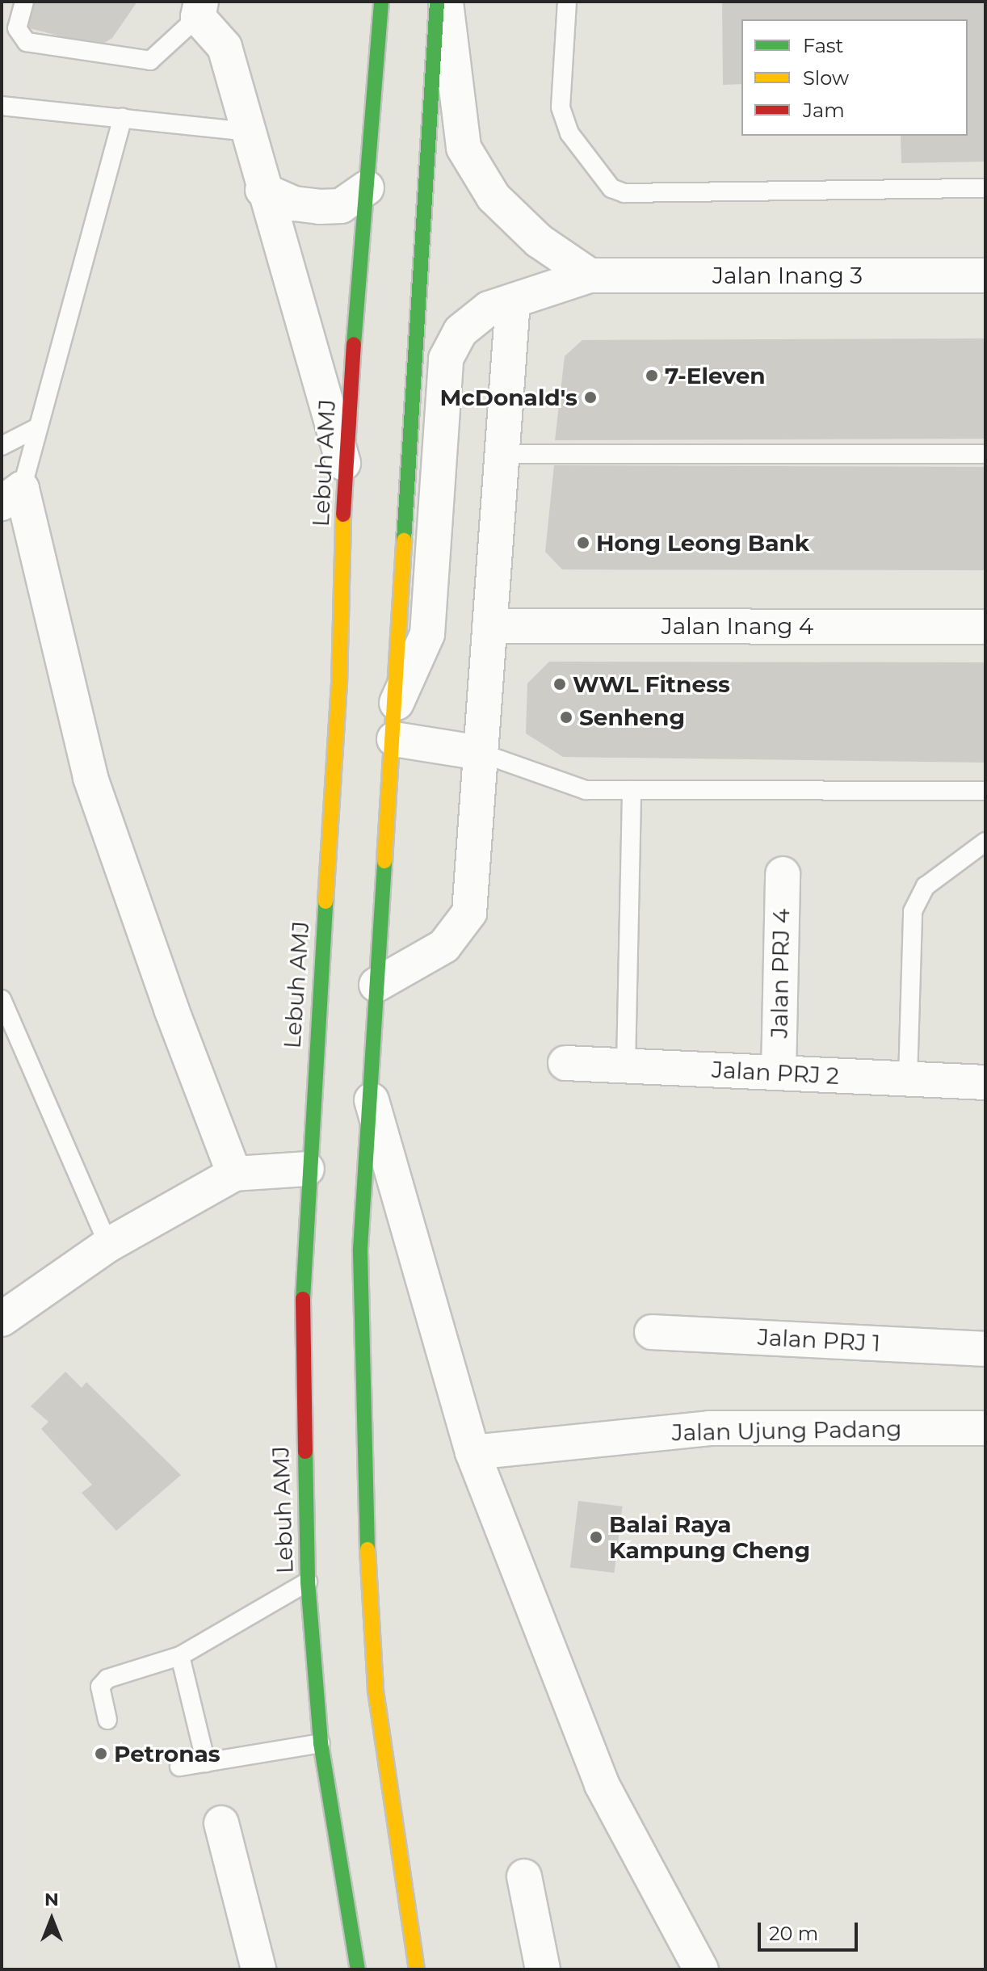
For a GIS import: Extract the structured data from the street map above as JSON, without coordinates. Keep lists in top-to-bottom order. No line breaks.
{"streets":{"highway":["Lebuh AMJ"],"street":["Jalan Inang 3","Jalan Inang 4","Jalan PRJ 4","Jalan PRJ 2","Jalan PRJ 1","Jalan Ujung Padang"]},"crossings":[["Jalan PRJ 4","Jalan PRJ 2"]],"places":["7-Eleven","McDonald's","Hong Leong Bank","WWL Fitness","Senheng","Balai Raya Kampung Cheng","Petronas"],"legend":["Fast","Slow","Jam"],"scale_bar":"20 m","north":"top"}
